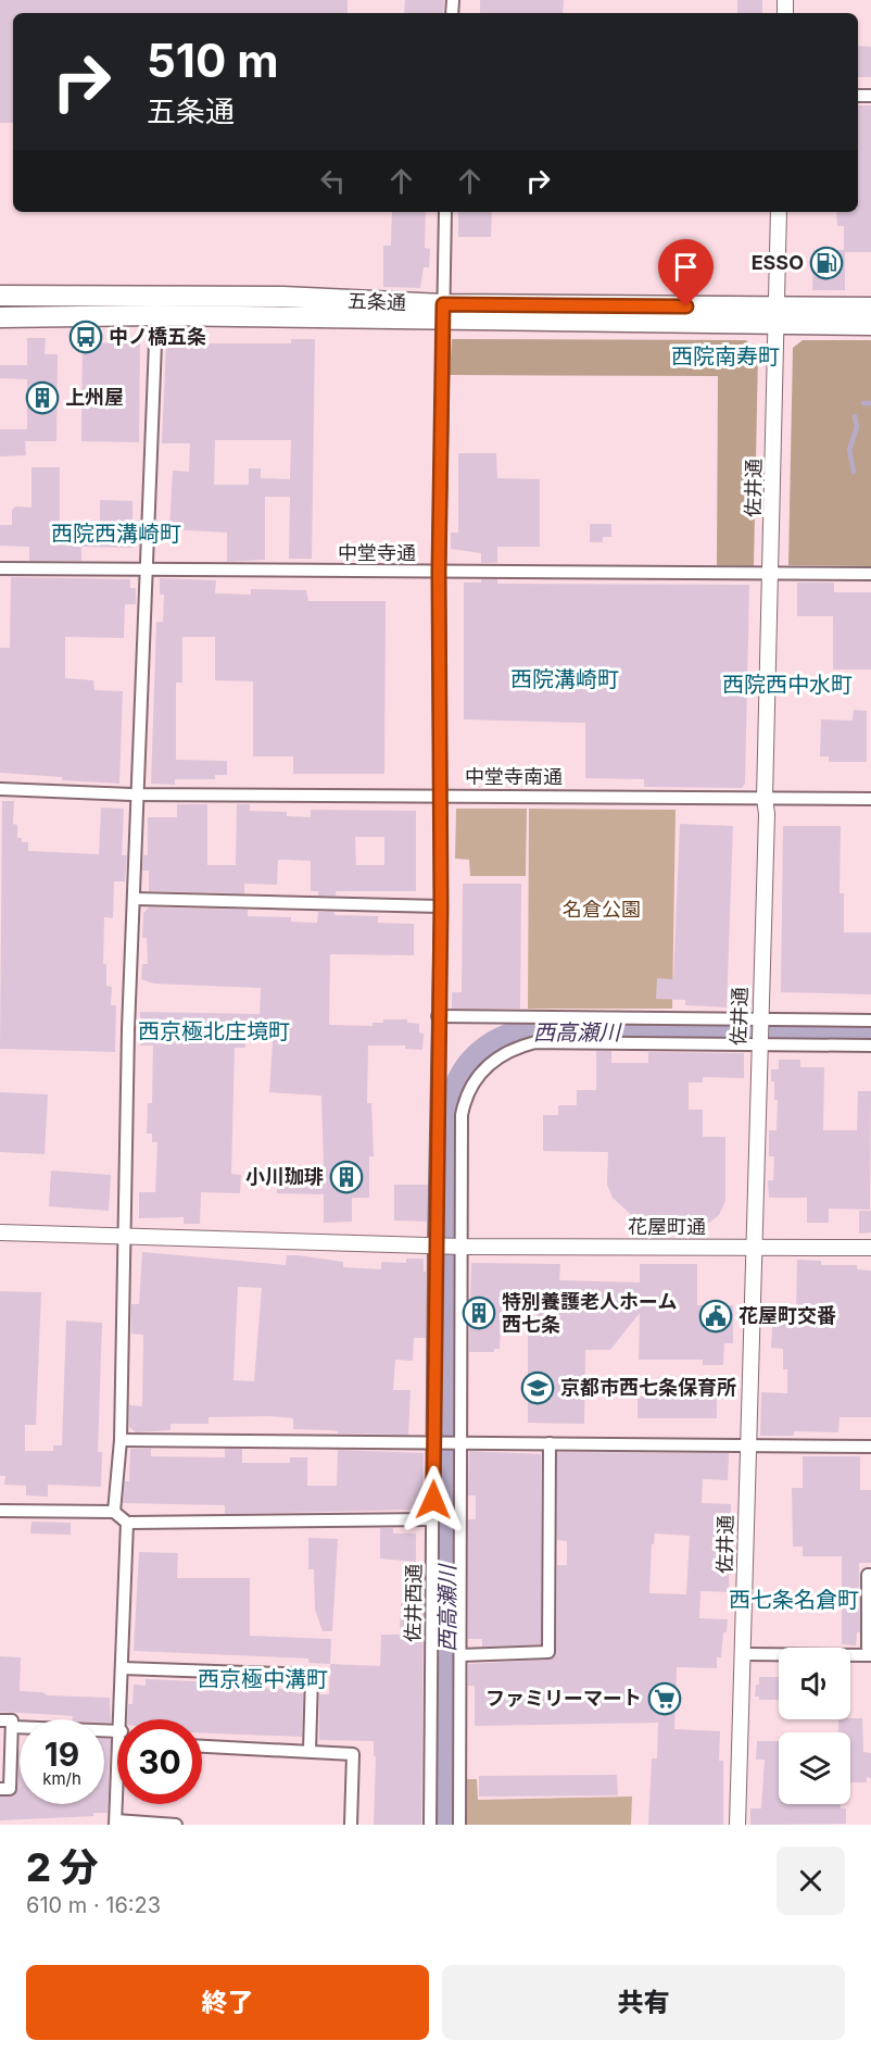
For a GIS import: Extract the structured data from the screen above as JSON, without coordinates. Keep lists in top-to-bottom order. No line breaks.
{"streets":{"highway":["五条通"],"street":["佐井通","中堂寺通","中堂寺南通","花屋町通","佐井西通"]},"crossings":[["五条通","佐井通"],["五条通","佐井西通"],["佐井通","中堂寺通"],["佐井通","中堂寺南通"],["佐井通","花屋町通"],["中堂寺通","佐井西通"],["中堂寺南通","佐井西通"],["花屋町通","佐井西通"]],"districts":["西院南寿町","西院西溝崎町","西院溝崎町","西院西中水町","西京極北庄境町","西七条名倉町","西京極中溝町"],"water":["西高瀬川"],"parks":["名倉公園"],"places":{"fuel station":["ESSO"],"bus stop":["中ノ橋五条"],"building":["上州屋","小川珈琲","特別養護老人ホーム 西七条"],"public building":["花屋町交番"],"school or university":["京都市西七条保育所"],"supermarket":["ファミリーマート"]},"page":{"turn":["510 m","五条通"],"speed":"19 km/h","limit":"30","heading":["2 分","610 m · 16:23"],"buttons":["終了","共有"]}}
